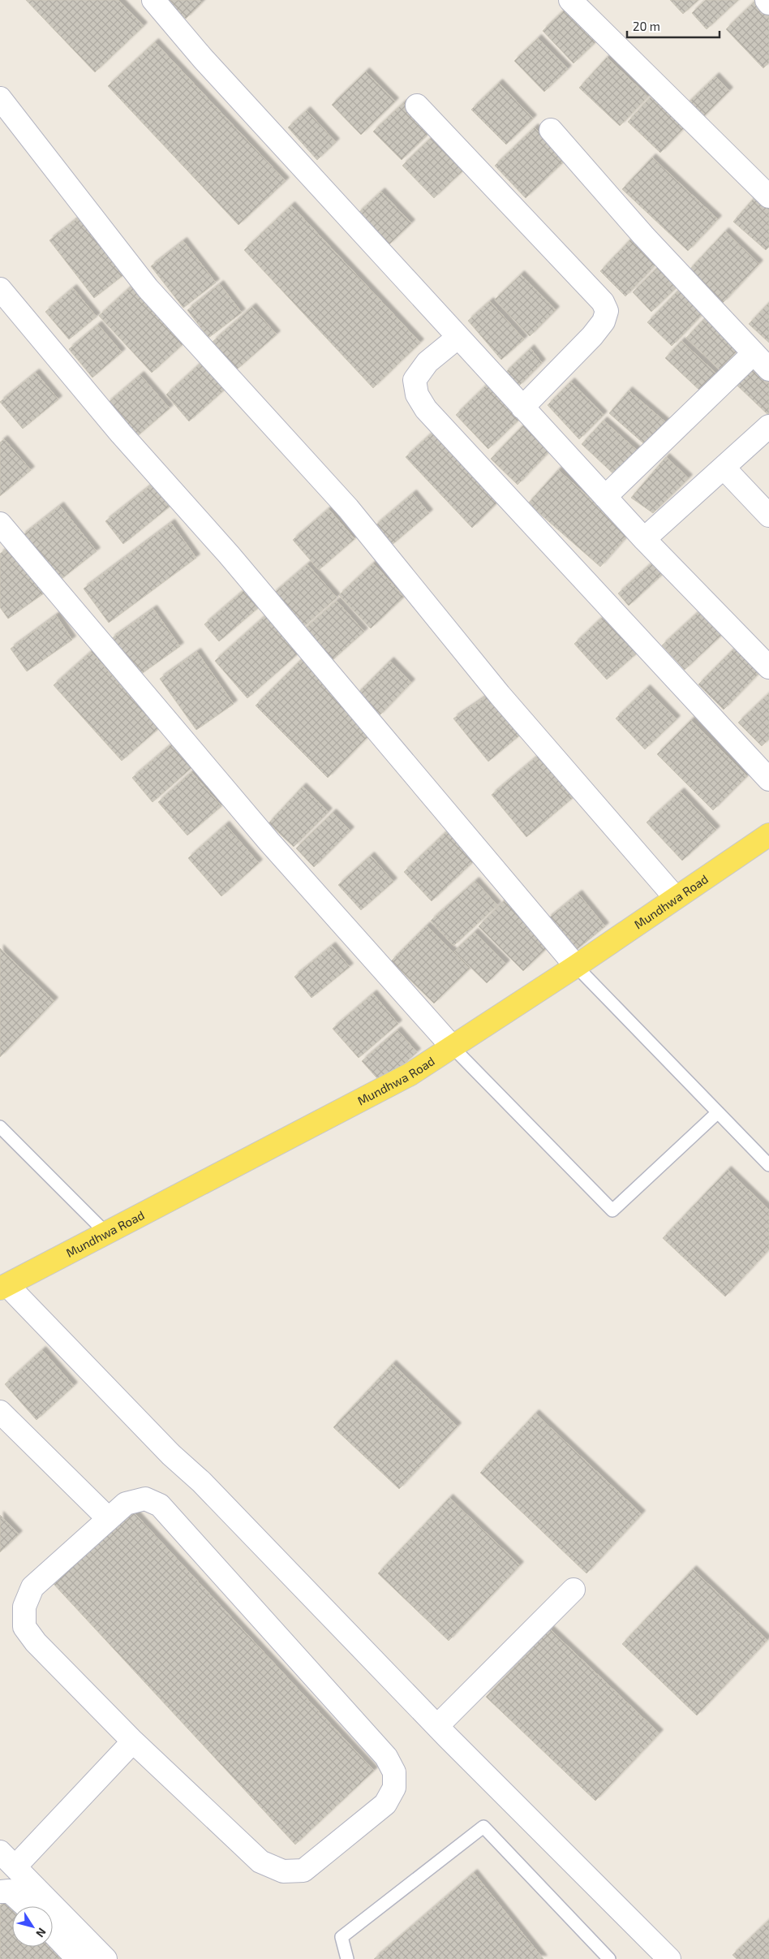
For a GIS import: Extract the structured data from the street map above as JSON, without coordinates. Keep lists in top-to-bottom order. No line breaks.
{"streets":{"main road":["Mundhwa Road"]},"scale_bar":"20 m","north":"bottom right"}
